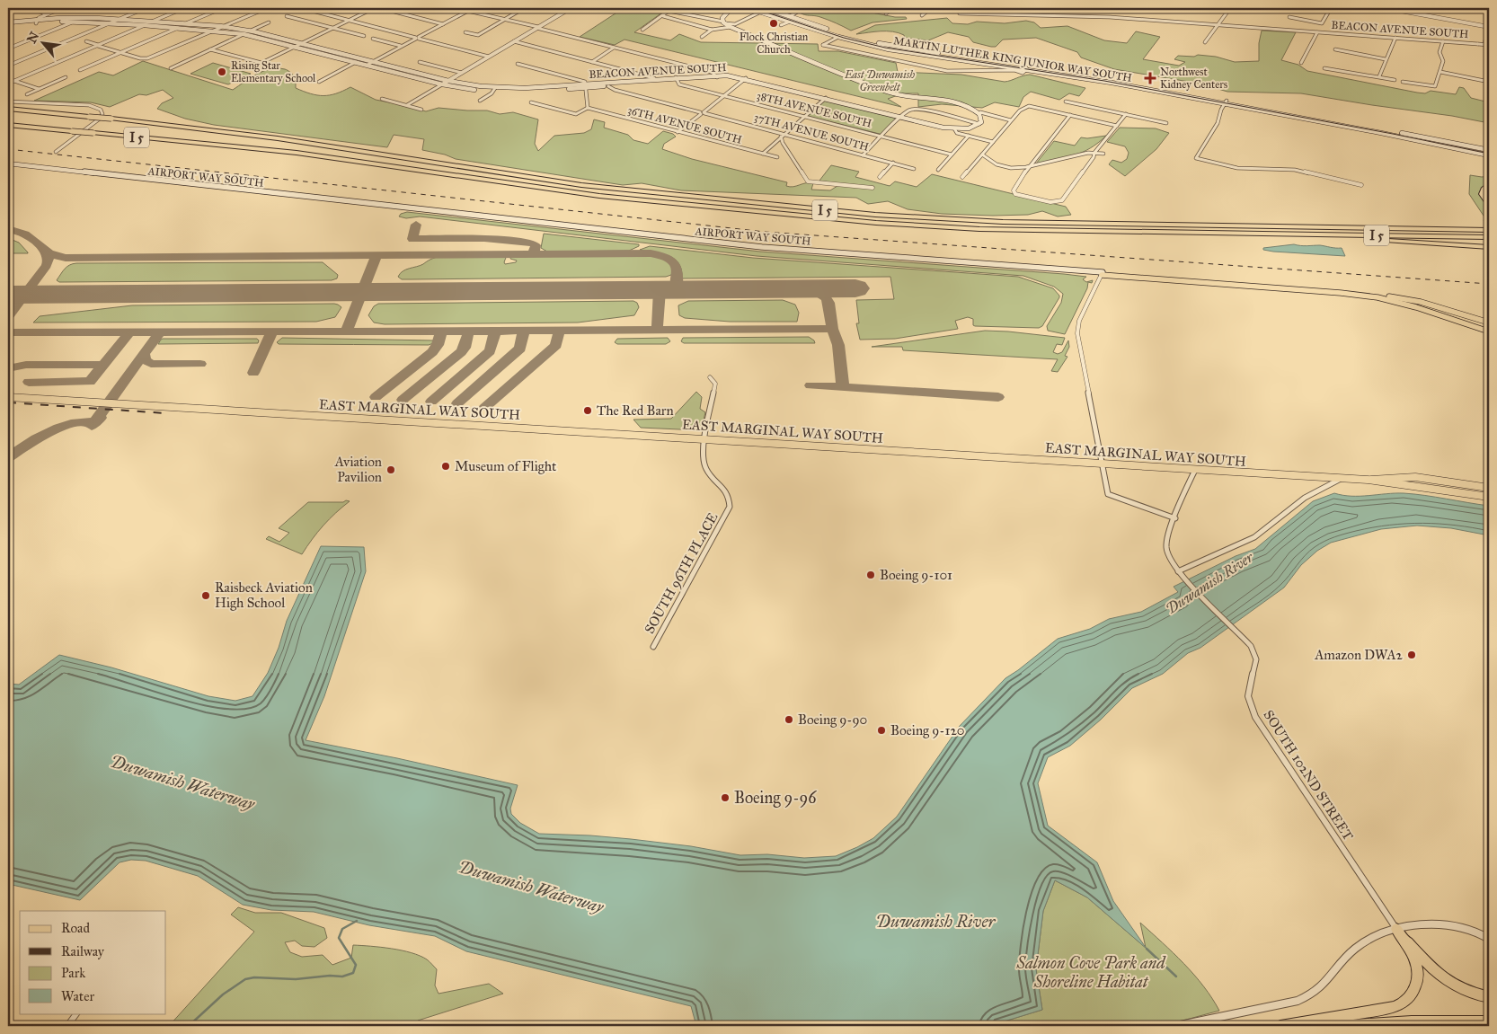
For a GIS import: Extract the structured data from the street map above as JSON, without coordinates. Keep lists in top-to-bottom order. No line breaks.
{"streets":{"highway":["I 5"],"main road":["BEACON AVENUE SOUTH","MARTIN LUTHER KING JUNIOR WAY SOUTH","AIRPORT WAY SOUTH","EAST MARGINAL WAY SOUTH"],"street":["38TH AVENUE SOUTH","36TH AVENUE SOUTH","37TH AVENUE SOUTH","SOUTH 96TH PLACE","SOUTH 102ND STREET"]},"crossings":[["BEACON AVENUE SOUTH","38TH AVENUE SOUTH"],["BEACON AVENUE SOUTH","37TH AVENUE SOUTH"],["EAST MARGINAL WAY SOUTH","SOUTH 96TH PLACE"],["EAST MARGINAL WAY SOUTH","SOUTH 102ND STREET"]],"water":["Duwamish River","Duwamish Waterway"],"parks":["East Duwamish Greenbelt","Salmon Cove Park and Shoreline Habitat"],"places":{"other":["Flock Christian Church","Rising Star Elementary School","The Red Barn","Museum of Flight","Aviation Pavilion","Boeing 9-101","Raisbeck Aviation High School","Amazon DWA2","Boeing 9-90","Boeing 9-120","Boeing 9-96"],"health":["Northwest Kidney Centers"]},"legend":["Road","Railway","Park","Water"],"north":"top left"}
